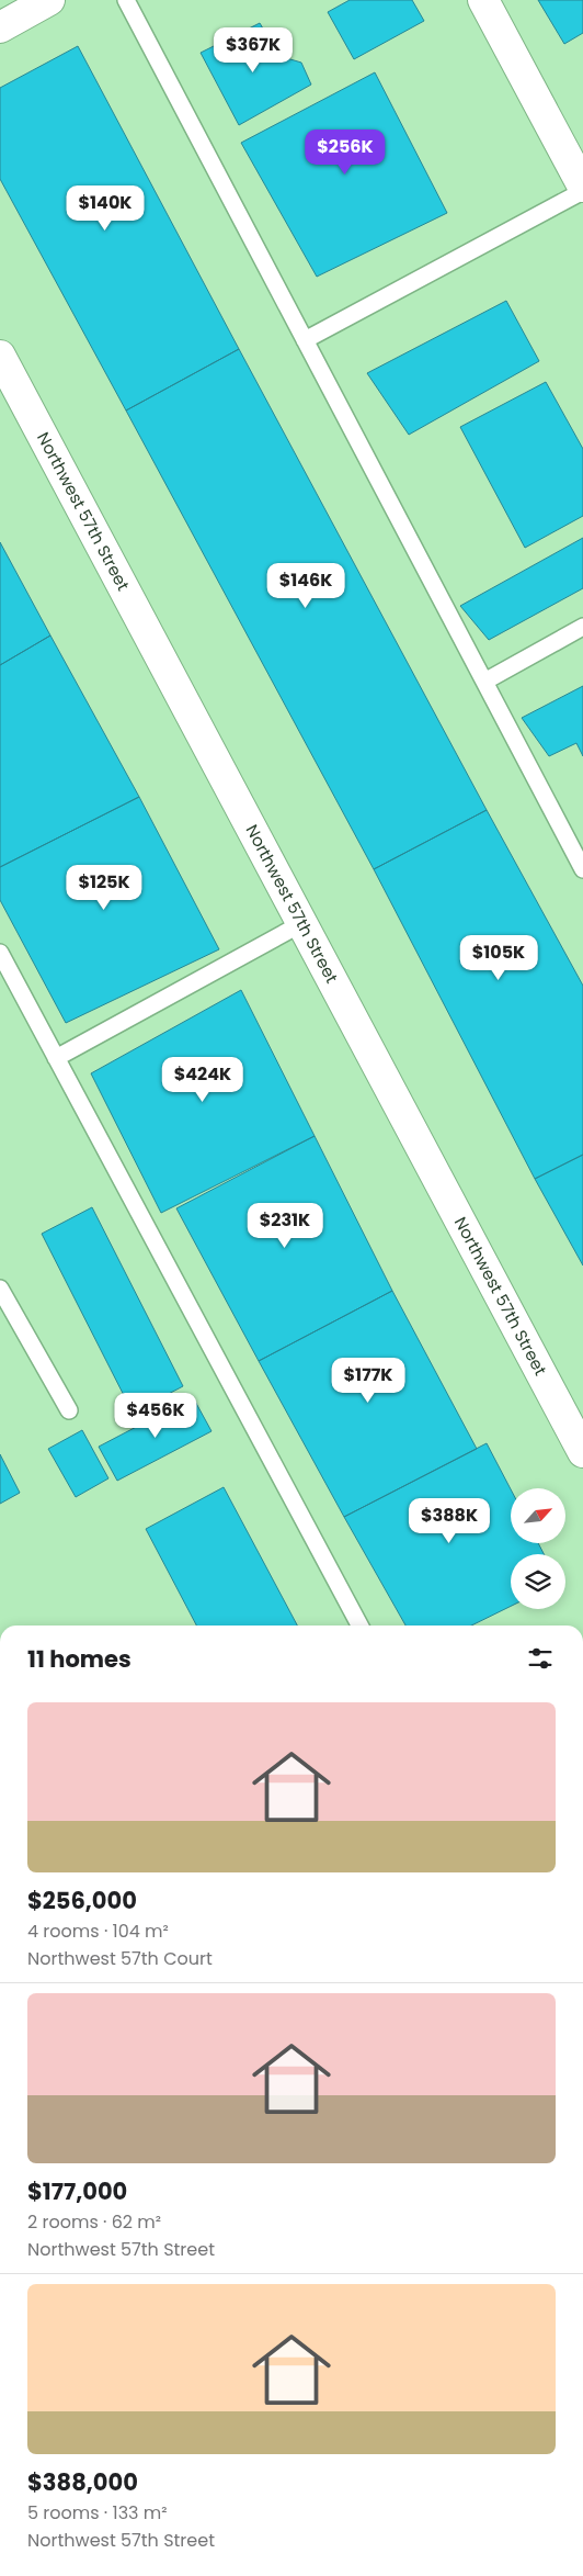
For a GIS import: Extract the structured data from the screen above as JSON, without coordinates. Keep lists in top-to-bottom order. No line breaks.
{"streets":{"main road":["Northwest 57th Street"]},"north":"top right","page":{"price":["$367K","$256K","$140K","$146K","$125K","$105K","$424K","$231K","$177K","$456K","$388K"],"heading":"11 homes","list":[{"name":"$256,000","note":"4 rooms · 104 m² · Northwest 57th Court"},{"name":"$177,000","note":"2 rooms · 62 m² · Northwest 57th Street"},{"name":"$388,000","note":"5 rooms · 133 m² · Northwest 57th Street"}]}}
